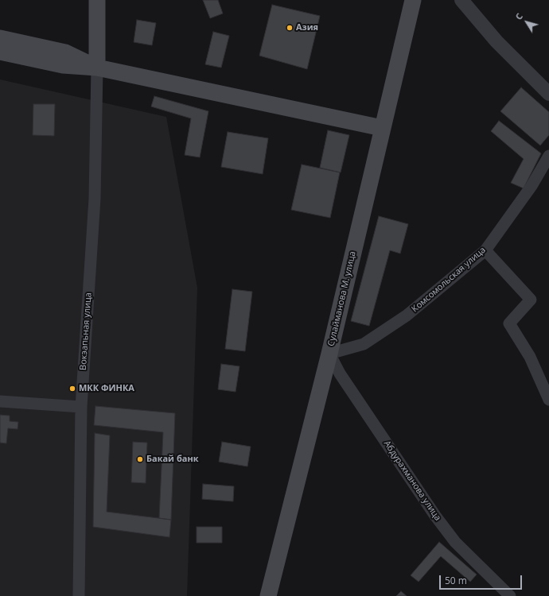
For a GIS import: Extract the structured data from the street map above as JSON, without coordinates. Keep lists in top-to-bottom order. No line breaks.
{"streets":{"main road":["Сулайманова М. улица"],"street":["Комсомольская улица","Вокэапьная улица","Абдурахманова улица"]},"crossings":[["Комсомольская улица","Сулайманова М. улица"],["Комсомольская улица","Абдурахманова улица"],["Сулайманова М. улица","Абдурахманова улица"]],"places":["Азия","МКК ФИНКА","Бакай банк"],"scale_bar":"50 m","north":"top left"}
